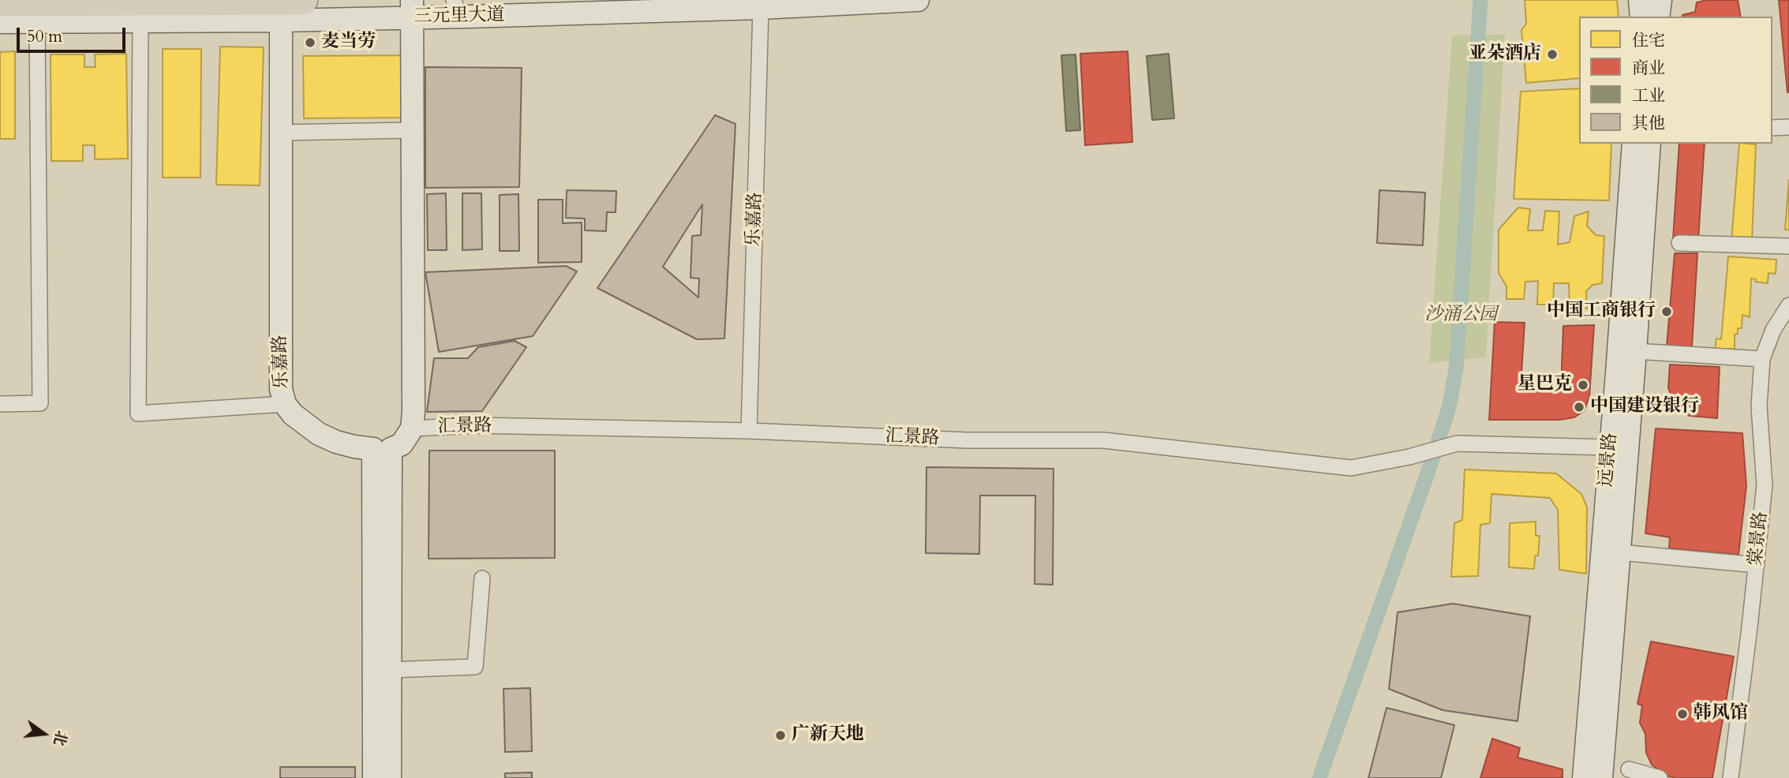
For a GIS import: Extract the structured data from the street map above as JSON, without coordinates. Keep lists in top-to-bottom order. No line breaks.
{"streets":{"street":["三元里大道","乐嘉路","汇景路","远景路","棠景路"]},"crossings":[["三元里大道","乐嘉路"],["乐嘉路","汇景路"],["汇景路","远景路"]],"parks":["沙涌公园"],"places":["麦当劳","亚朵酒店","中国工商银行","星巴克","中国建设银行","韩风馆","广新天地"],"legend":["住宅","商业","工业","其他"],"scale_bar":"50 m","north":"right"}
